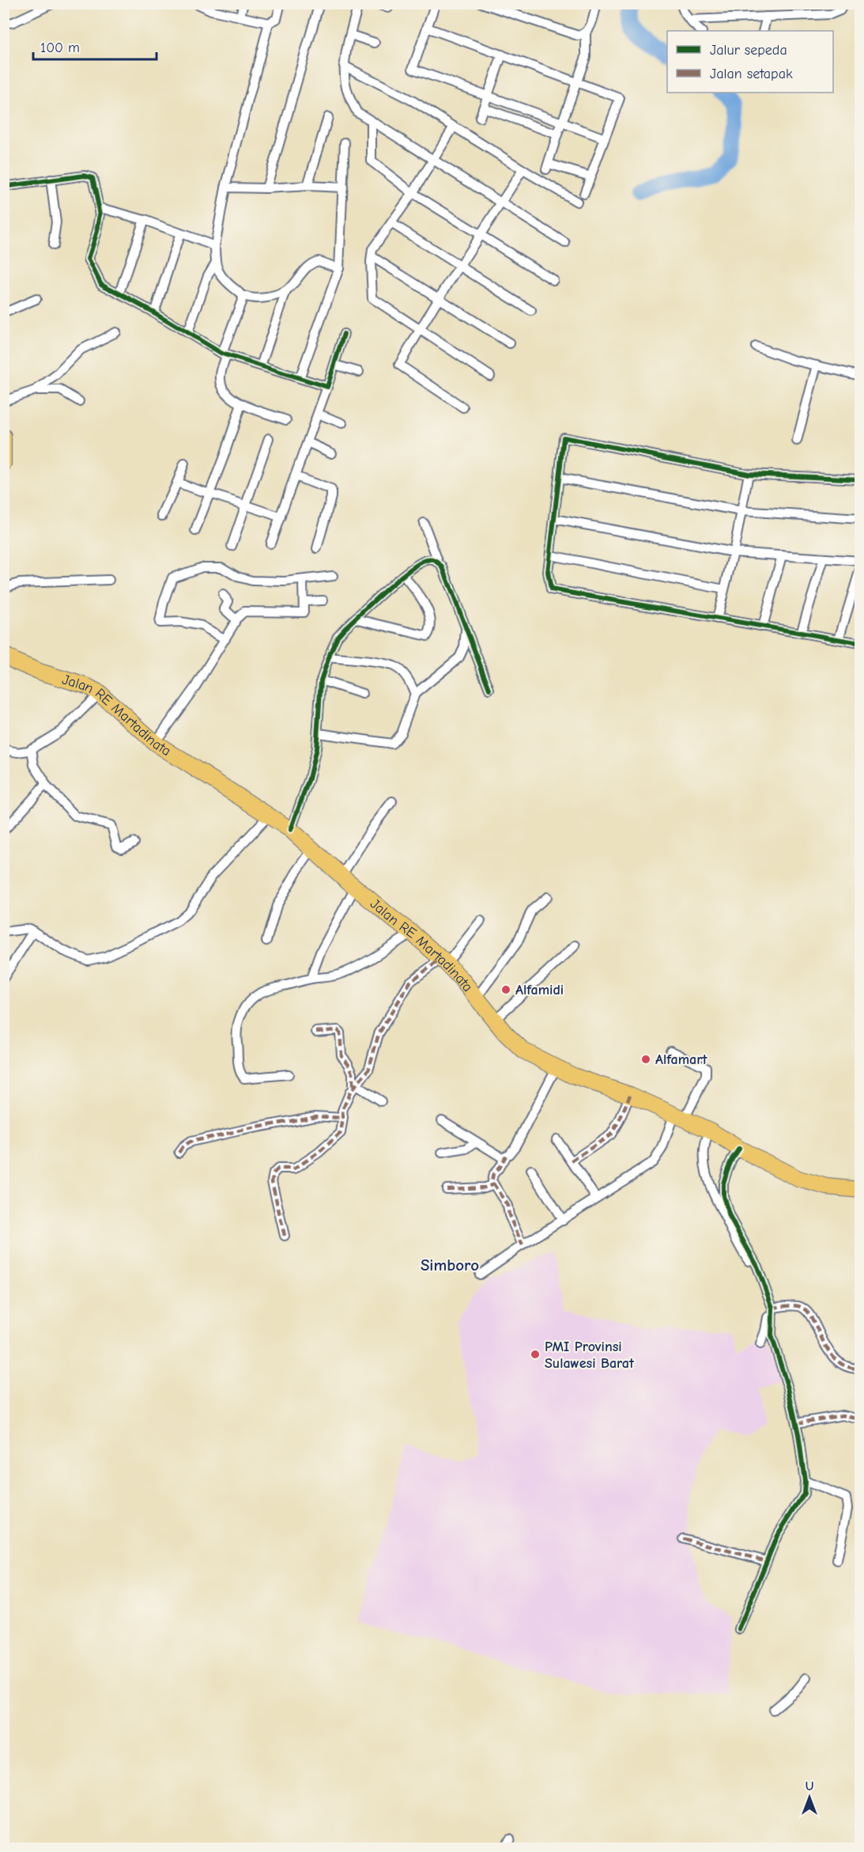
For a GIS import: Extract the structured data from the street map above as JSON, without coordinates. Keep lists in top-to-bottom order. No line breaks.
{"streets":{"highway":["Jalan RE Martadinata"]},"districts":["Simboro"],"places":["Alfamidi","Alfamart","PMI Provinsi Sulawesi Barat"],"legend":["Jalur sepeda","Jalan setapak"],"scale_bar":"100 m","north":"top"}
